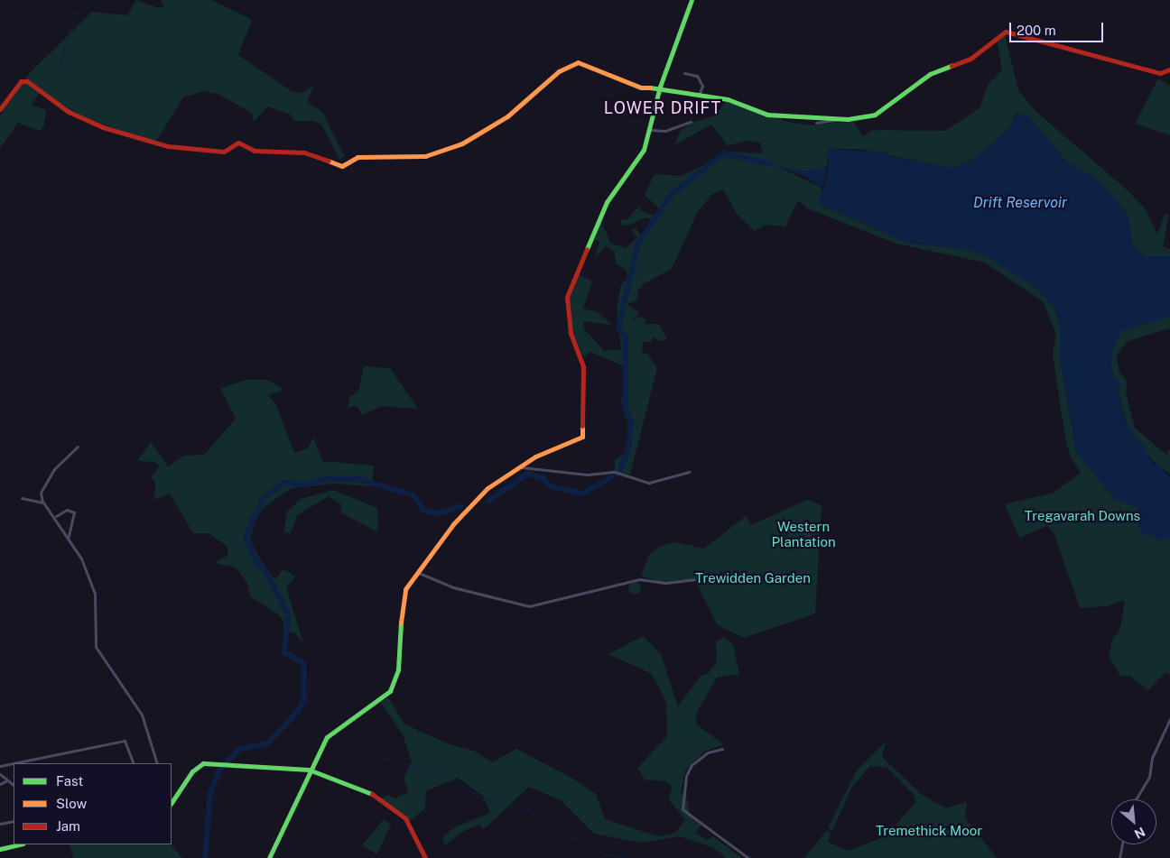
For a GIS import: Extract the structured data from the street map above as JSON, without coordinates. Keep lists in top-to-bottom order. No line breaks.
{"districts":["LOWER DRIFT"],"water":["Drift Reservoir"],"parks":["Tregavarah Downs","Western Plantation","Trewidden Garden","Tremethick Moor"],"legend":["Fast","Slow","Jam"],"scale_bar":"200 m","north":"bottom right"}
